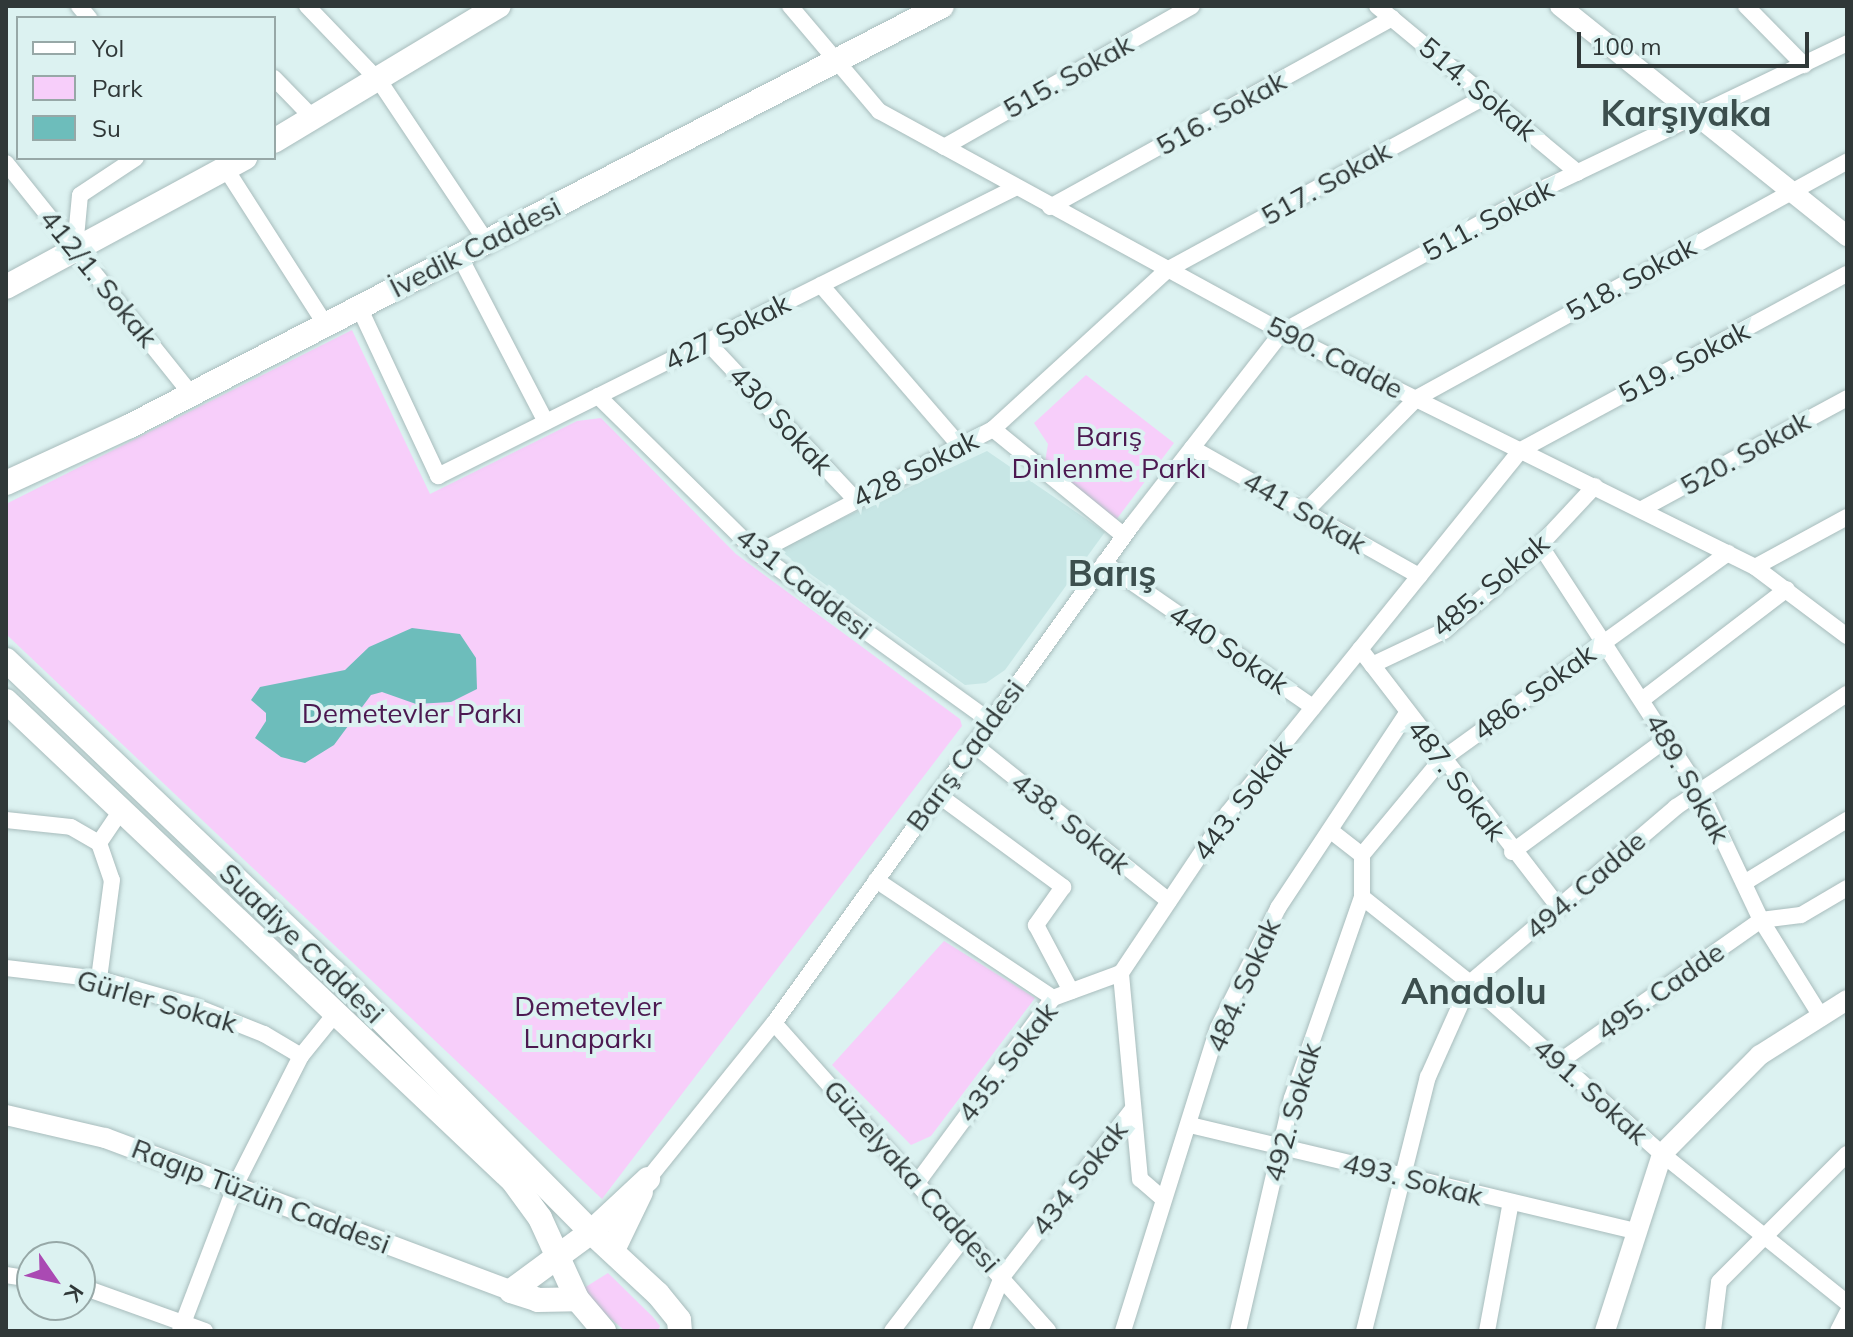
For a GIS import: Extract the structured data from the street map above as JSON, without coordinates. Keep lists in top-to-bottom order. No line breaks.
{"streets":{"main road":["İvedik Caddesi","Barış Caddesi","Suadiye Caddesi","Ragıp Tüzün Caddesi"],"street":["515. Sokak","514. Sokak","516. Sokak","517. Sokak","511. Sokak","412/1. Sokak","518. Sokak","427 Sokak","590. Cadde","519. Sokak","430 Sokak","520. Sokak","428 Sokak","441 Sokak","431 Caddesi","485. Sokak","440 Sokak","486. Sokak","489. Sokak","487. Sokak","443. Sokak","438. Sokak","494. Cadde","484. Sokak","495. Cadde","Gürler Sokak","435. Sokak","491. Sokak","492. Sokak","Güzelyaka Caddesi","434 Sokak","493. Sokak"]},"crossings":[["515. Sokak","590. Cadde"],["514. Sokak","516. Sokak"],["514. Sokak","517. Sokak"],["514. Sokak","511. Sokak"],["516. Sokak","590. Cadde"],["517. Sokak","590. Cadde"],["517. Sokak","428 Sokak"],["511. Sokak","590. Cadde"],["511. Sokak","Barış Caddesi"],["İvedik Caddesi","412/1. Sokak"],["İvedik Caddesi","427 Sokak"],["İvedik Caddesi","590. Cadde"],["518. Sokak","590. Cadde"],["518. Sokak","441 Sokak"],["427 Sokak","590. Cadde"],["427 Sokak","430 Sokak"],["427 Sokak","431 Caddesi"],["590. Cadde","519. Sokak"],["590. Cadde","520. Sokak"],["590. Cadde","428 Sokak"],["590. Cadde","485. Sokak"],["590. Cadde","486. Sokak"],["590. Cadde","Barış Caddesi"],["590. Cadde","443. Sokak"],["519. Sokak","443. Sokak"],["430 Sokak","428 Sokak"],["428 Sokak","431 Caddesi"],["441 Sokak","Barış Caddesi"],["441 Sokak","443. Sokak"],["431 Caddesi","Barış Caddesi"],["485. Sokak","489. Sokak"],["485. Sokak","487. Sokak"],["440 Sokak","Barış Caddesi"],["440 Sokak","443. Sokak"],["486. Sokak","489. Sokak"],["486. Sokak","487. Sokak"],["Barış Caddesi","438. Sokak"],["Barış Caddesi","Suadiye Caddesi"],["Barış Caddesi","Güzelyaka Caddesi"],["489. Sokak","494. Cadde"],["489. Sokak","495. Cadde"],["487. Sokak","443. Sokak"],["487. Sokak","494. Cadde"],["487. Sokak","484. Sokak"],["443. Sokak","438. Sokak"],["443. Sokak","435. Sokak"],["494. Cadde","491. Sokak"],["494. Cadde","493. Sokak"],["Suadiye Caddesi","Ragıp Tüzün Caddesi"],["484. Sokak","493. Sokak"],["495. Cadde","491. Sokak"],["435. Sokak","Güzelyaka Caddesi"],["491. Sokak","492. Sokak"],["492. Sokak","493. Sokak"],["Güzelyaka Caddesi","434 Sokak"]],"districts":["Karşıyaka","Barış","Anadolu"],"parks":["Barış Dinlenme Parkı","Demetevler Parkı","Demetevler Lunaparkı"],"legend":["Yol","Park","Su"],"scale_bar":"100 m","north":"bottom right"}
